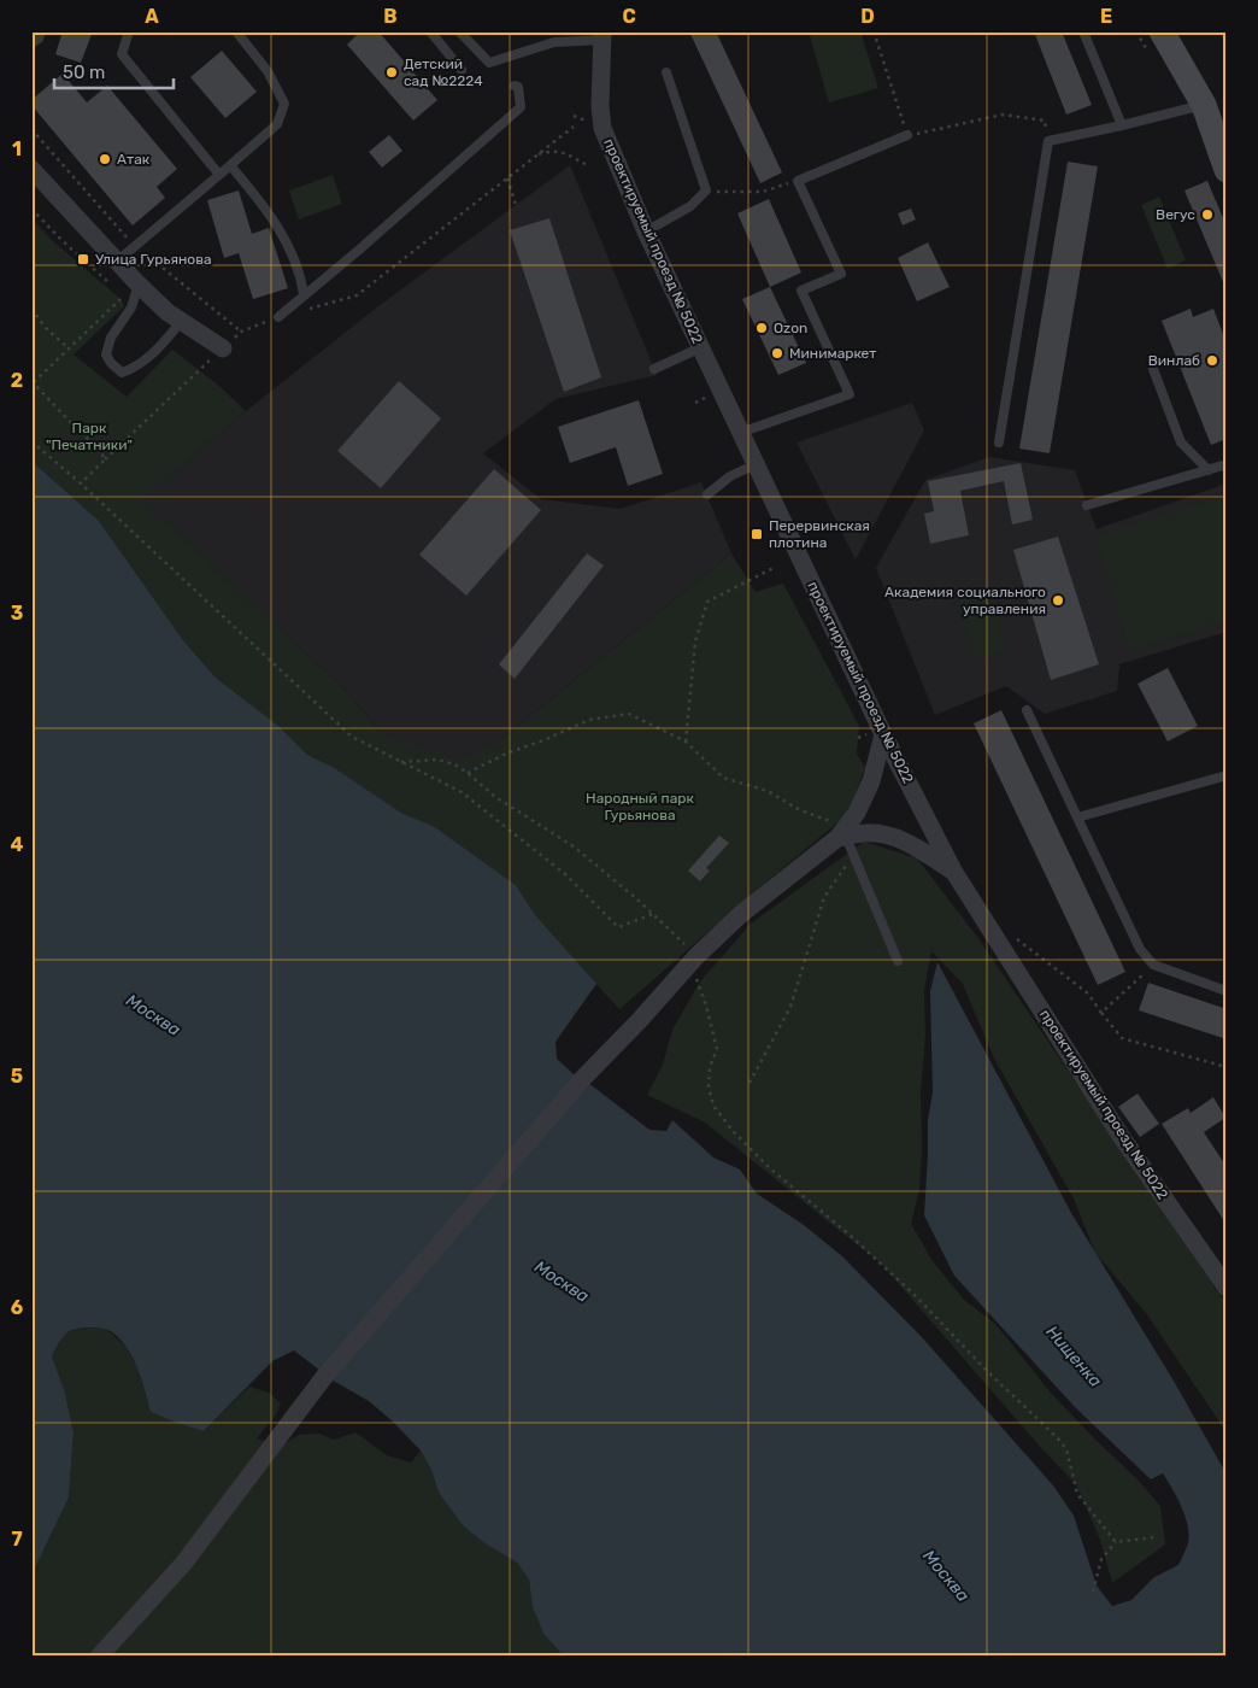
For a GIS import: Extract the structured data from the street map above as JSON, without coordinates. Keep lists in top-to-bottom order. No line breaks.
{"streets":{"street":["проектируемый проезд № 5022"]},"water":["Москва","Нищенка"],"parks":["Парк \"Печатники\"","Народный парк Гурьянова"],"places":{"other":["Детский сад №2224","Атак","Вегус","Ozon","Минимаркет","Винлаб","Академия социального управления"],"transit":["Улица Гурьянова","Перервинская плотина"]},"scale_bar":"50 m","grid":{"columns":["A","B","C","D","E"],"rows":["1","2","3","4","5","6","7"]}}
